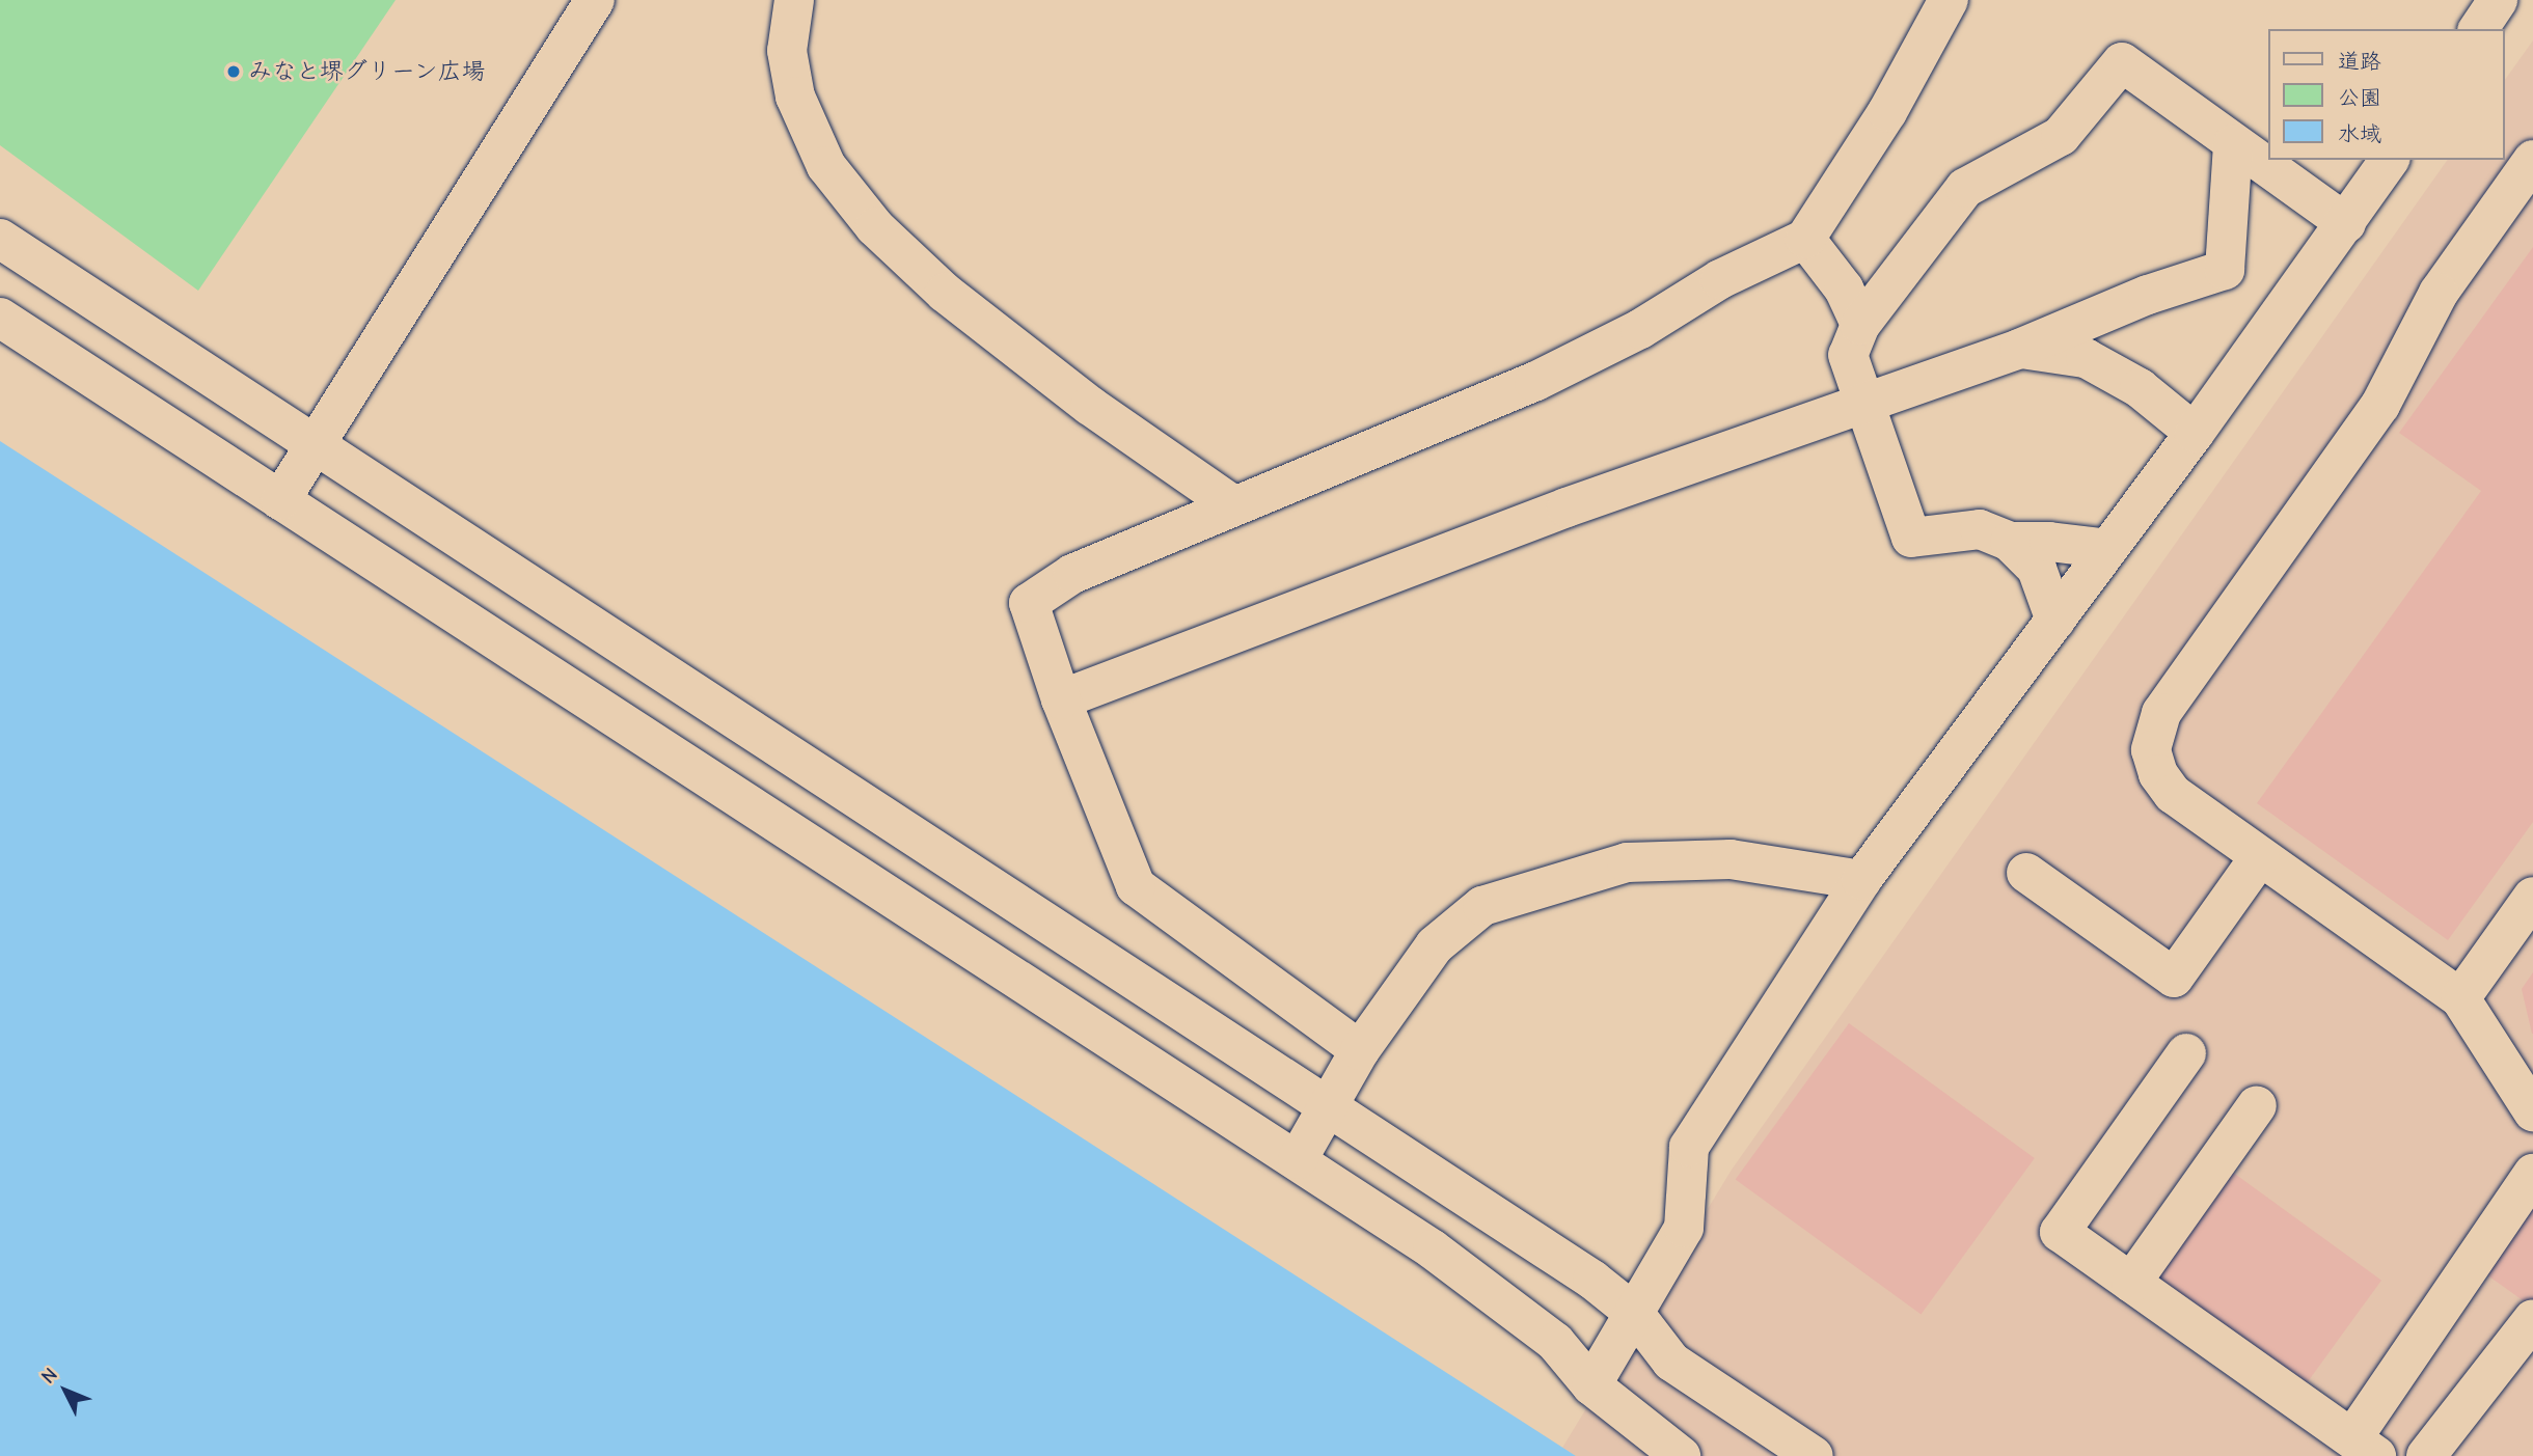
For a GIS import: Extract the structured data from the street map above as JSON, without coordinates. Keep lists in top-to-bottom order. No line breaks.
{"places":["みなと堺グリーン広場"],"legend":["道路","公園","水域"],"north":"top left"}
